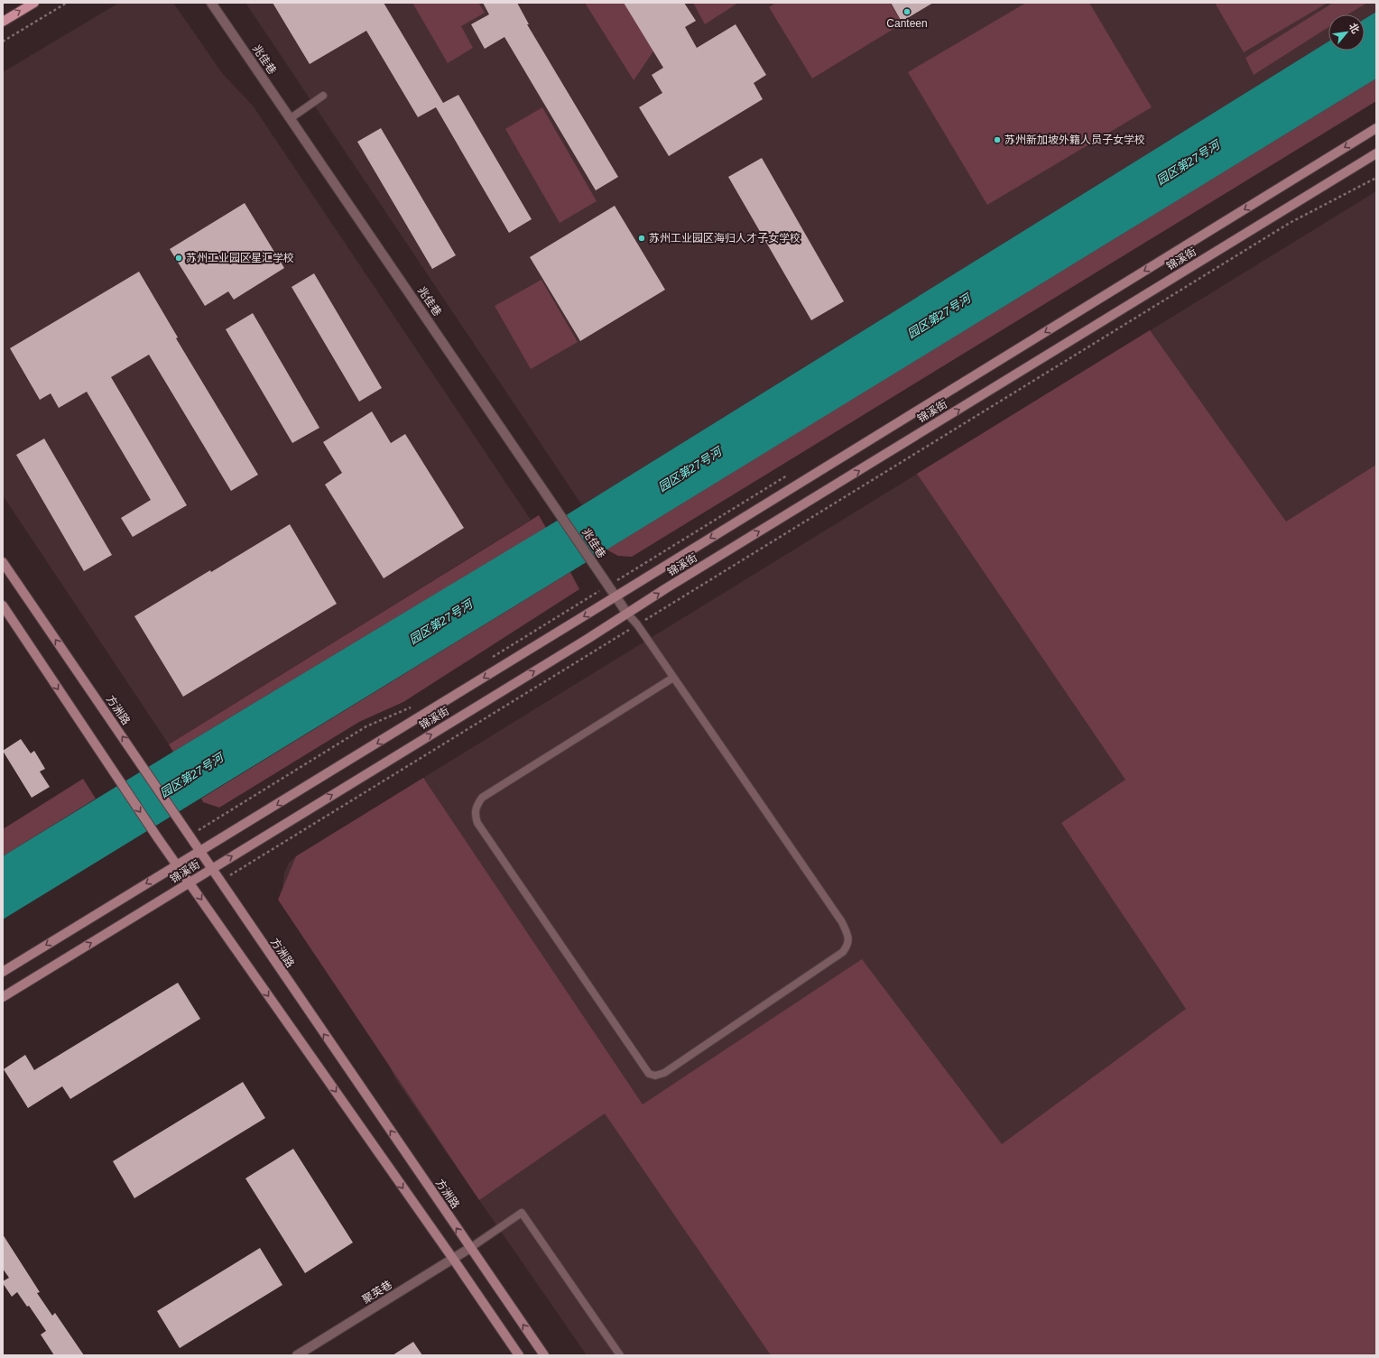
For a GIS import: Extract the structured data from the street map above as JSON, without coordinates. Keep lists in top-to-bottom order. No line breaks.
{"streets":{"main road":["锦溪街","方洲路"],"street":["兆佳巷","聚英巷"]},"crossings":[["兆佳巷","锦溪街"],["锦溪街","方洲路"],["方洲路","聚英巷"]],"water":["园区第27号河"],"places":["Canteen","苏州新加坡外籍人员子女学校","苏州工业园区海归人才子女学校","苏州工业园区星汇学校"],"north":"top right"}
